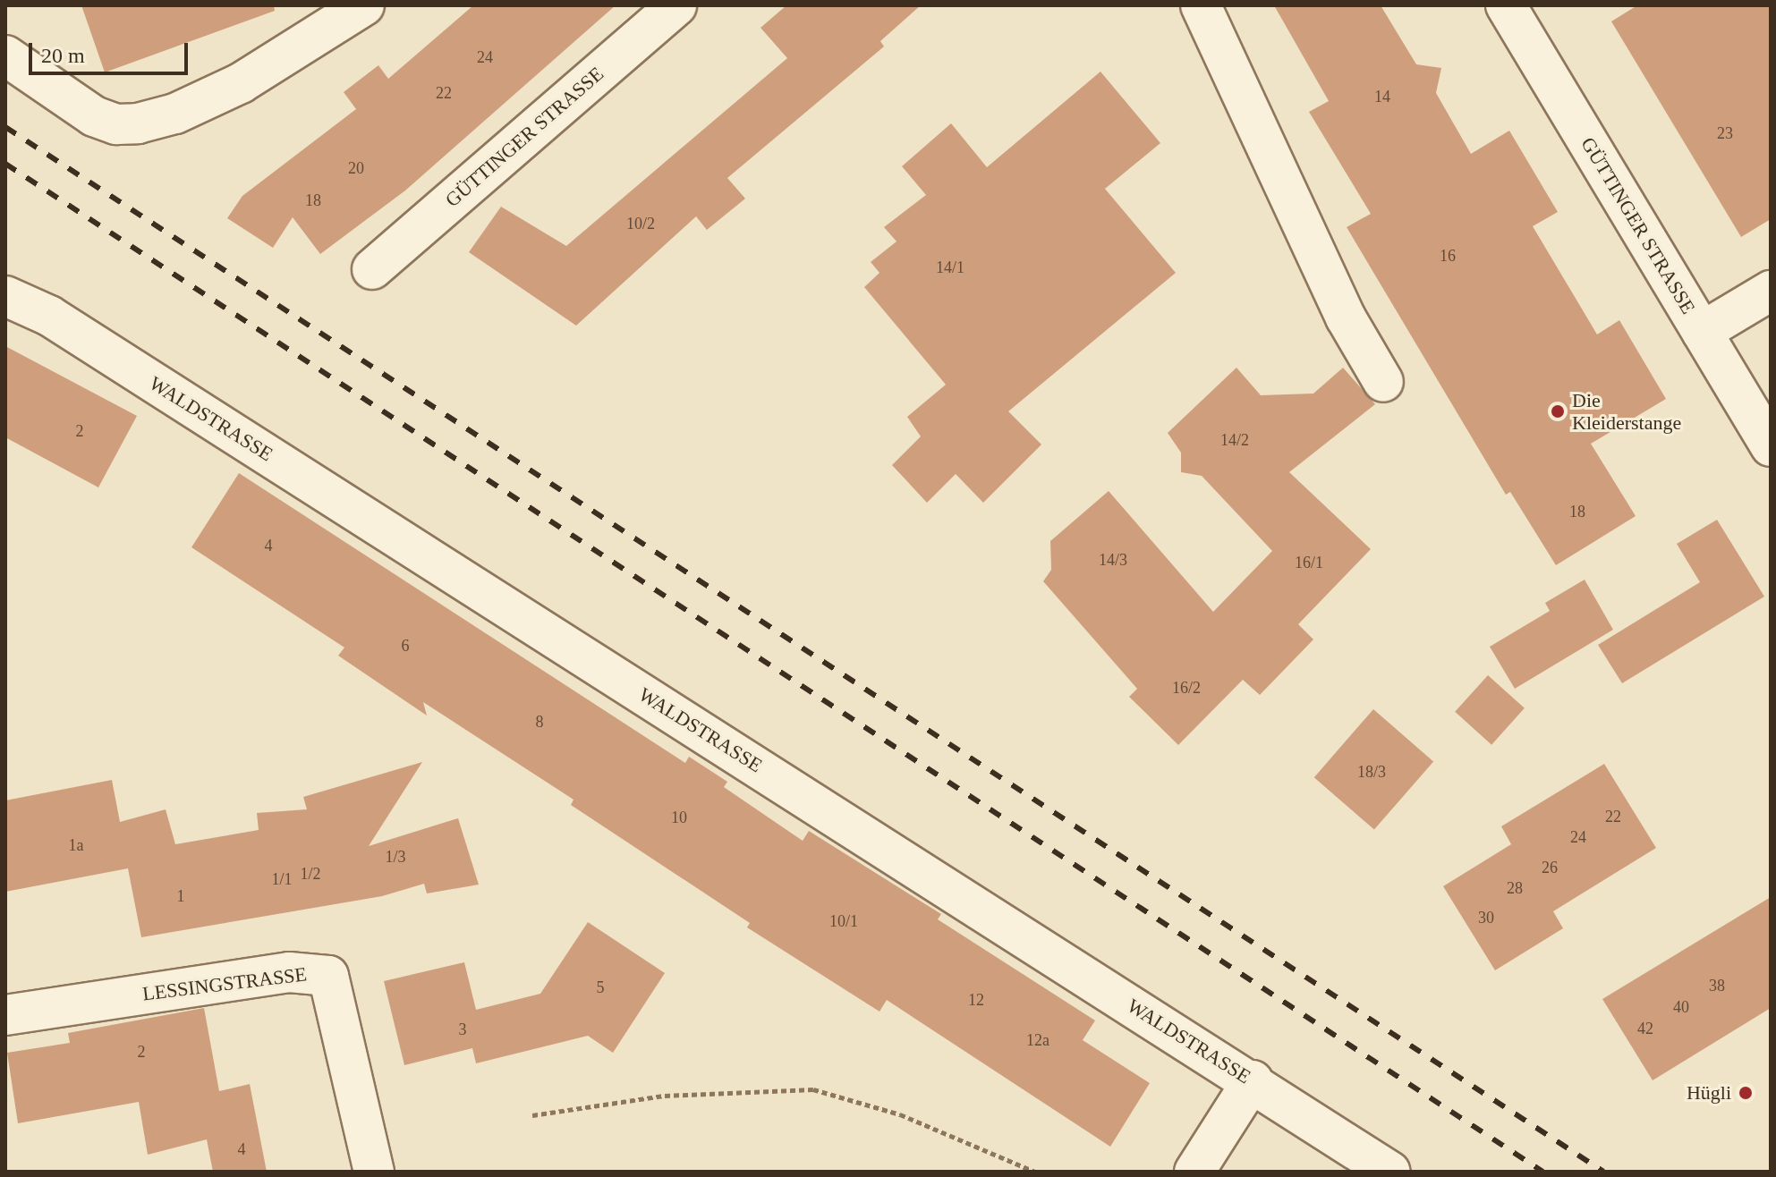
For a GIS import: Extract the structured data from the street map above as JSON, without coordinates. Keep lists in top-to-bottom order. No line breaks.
{"streets":{"street":["GÜTTINGER STRASSE","WALDSTRASSE","LESSINGSTRASSE"]},"places":["Die Kleiderstange","Hügli"],"house_numbers":["24","22","14","23","20","18","10/2","16","14/1","2","14/2","18","4","14/3","16/1","6","16/2","8","18/3","22","10","24","1a","1/3","26","1/2","1/1","28","1","30","10/1","38","5","12","40","42","3","12a","2","4"],"scale_bar":"20 m"}
